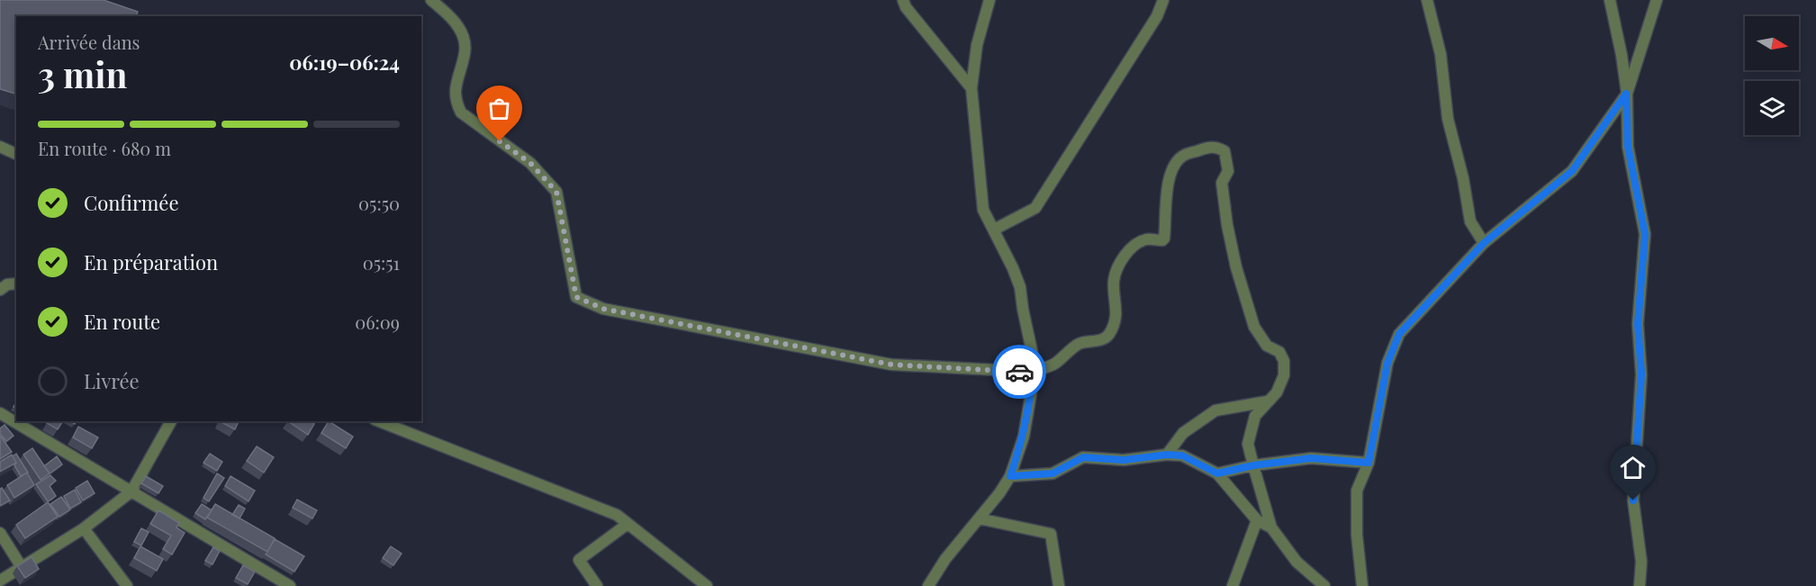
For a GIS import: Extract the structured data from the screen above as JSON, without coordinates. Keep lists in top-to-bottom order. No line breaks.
{"north":"right","page":{"heading":["3 min","Arrivée dans","06:19–06:24"],"bar":"En route · 680 m","list":[["Confirmée","05:50"],["En préparation","05:51"],["En route","06:09"],"Livrée"]}}
